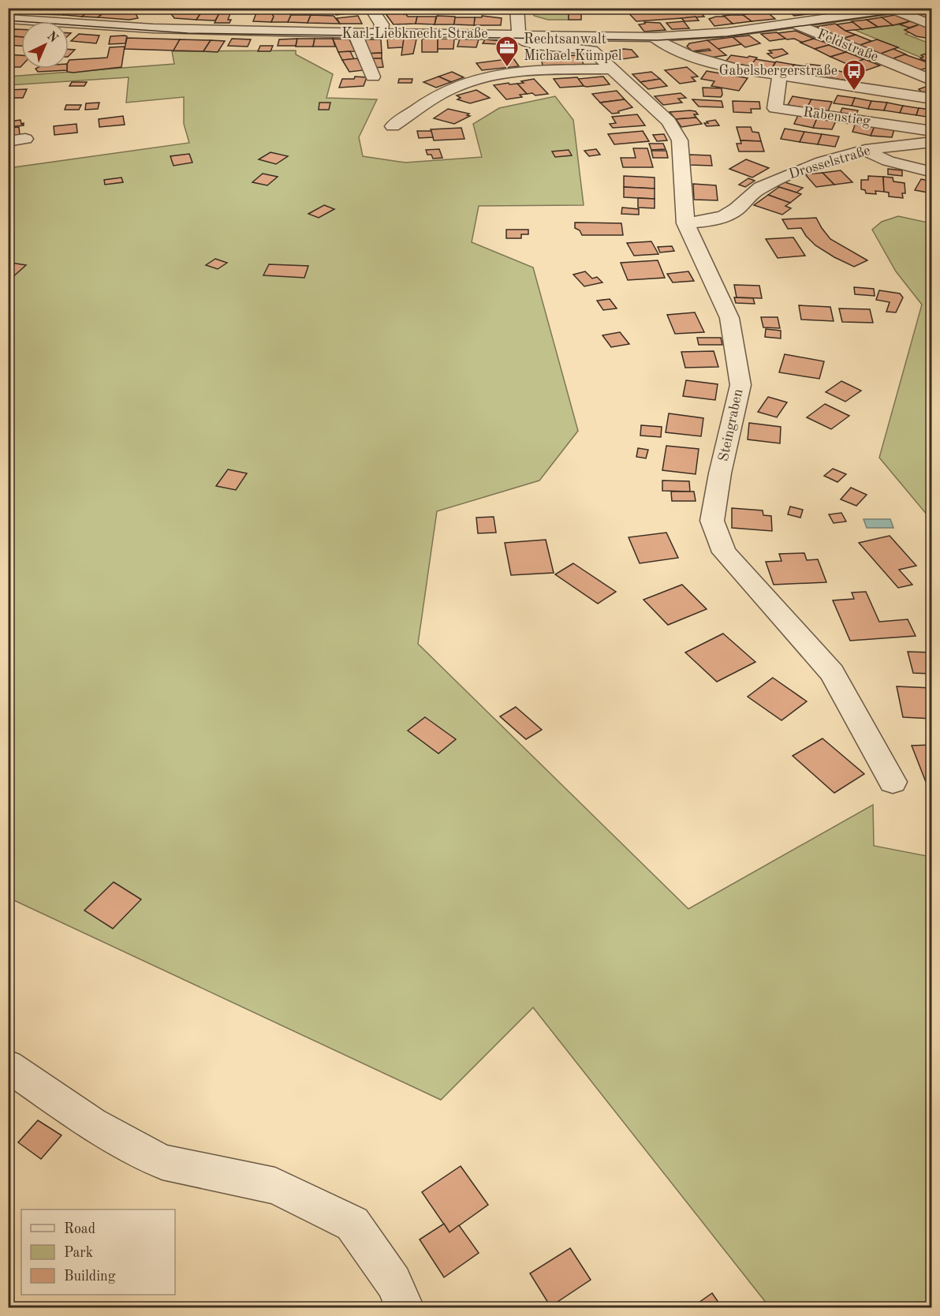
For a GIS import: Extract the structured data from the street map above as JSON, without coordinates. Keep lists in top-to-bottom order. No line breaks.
{"streets":{"street":["Karl-Liebknecht-Straße","Feldstraße","Rabenstieg","Drosselstraße","Steingraben"]},"crossings":[["Karl-Liebknecht-Straße","Feldstraße"],["Karl-Liebknecht-Straße","Steingraben"],["Drosselstraße","Steingraben"]],"places":{"office":["Rechtsanwalt Michael Kümpel"],"bus stop":["Gabelsbergerstraße"]},"legend":["Road","Park","Building"],"north":"top right"}
